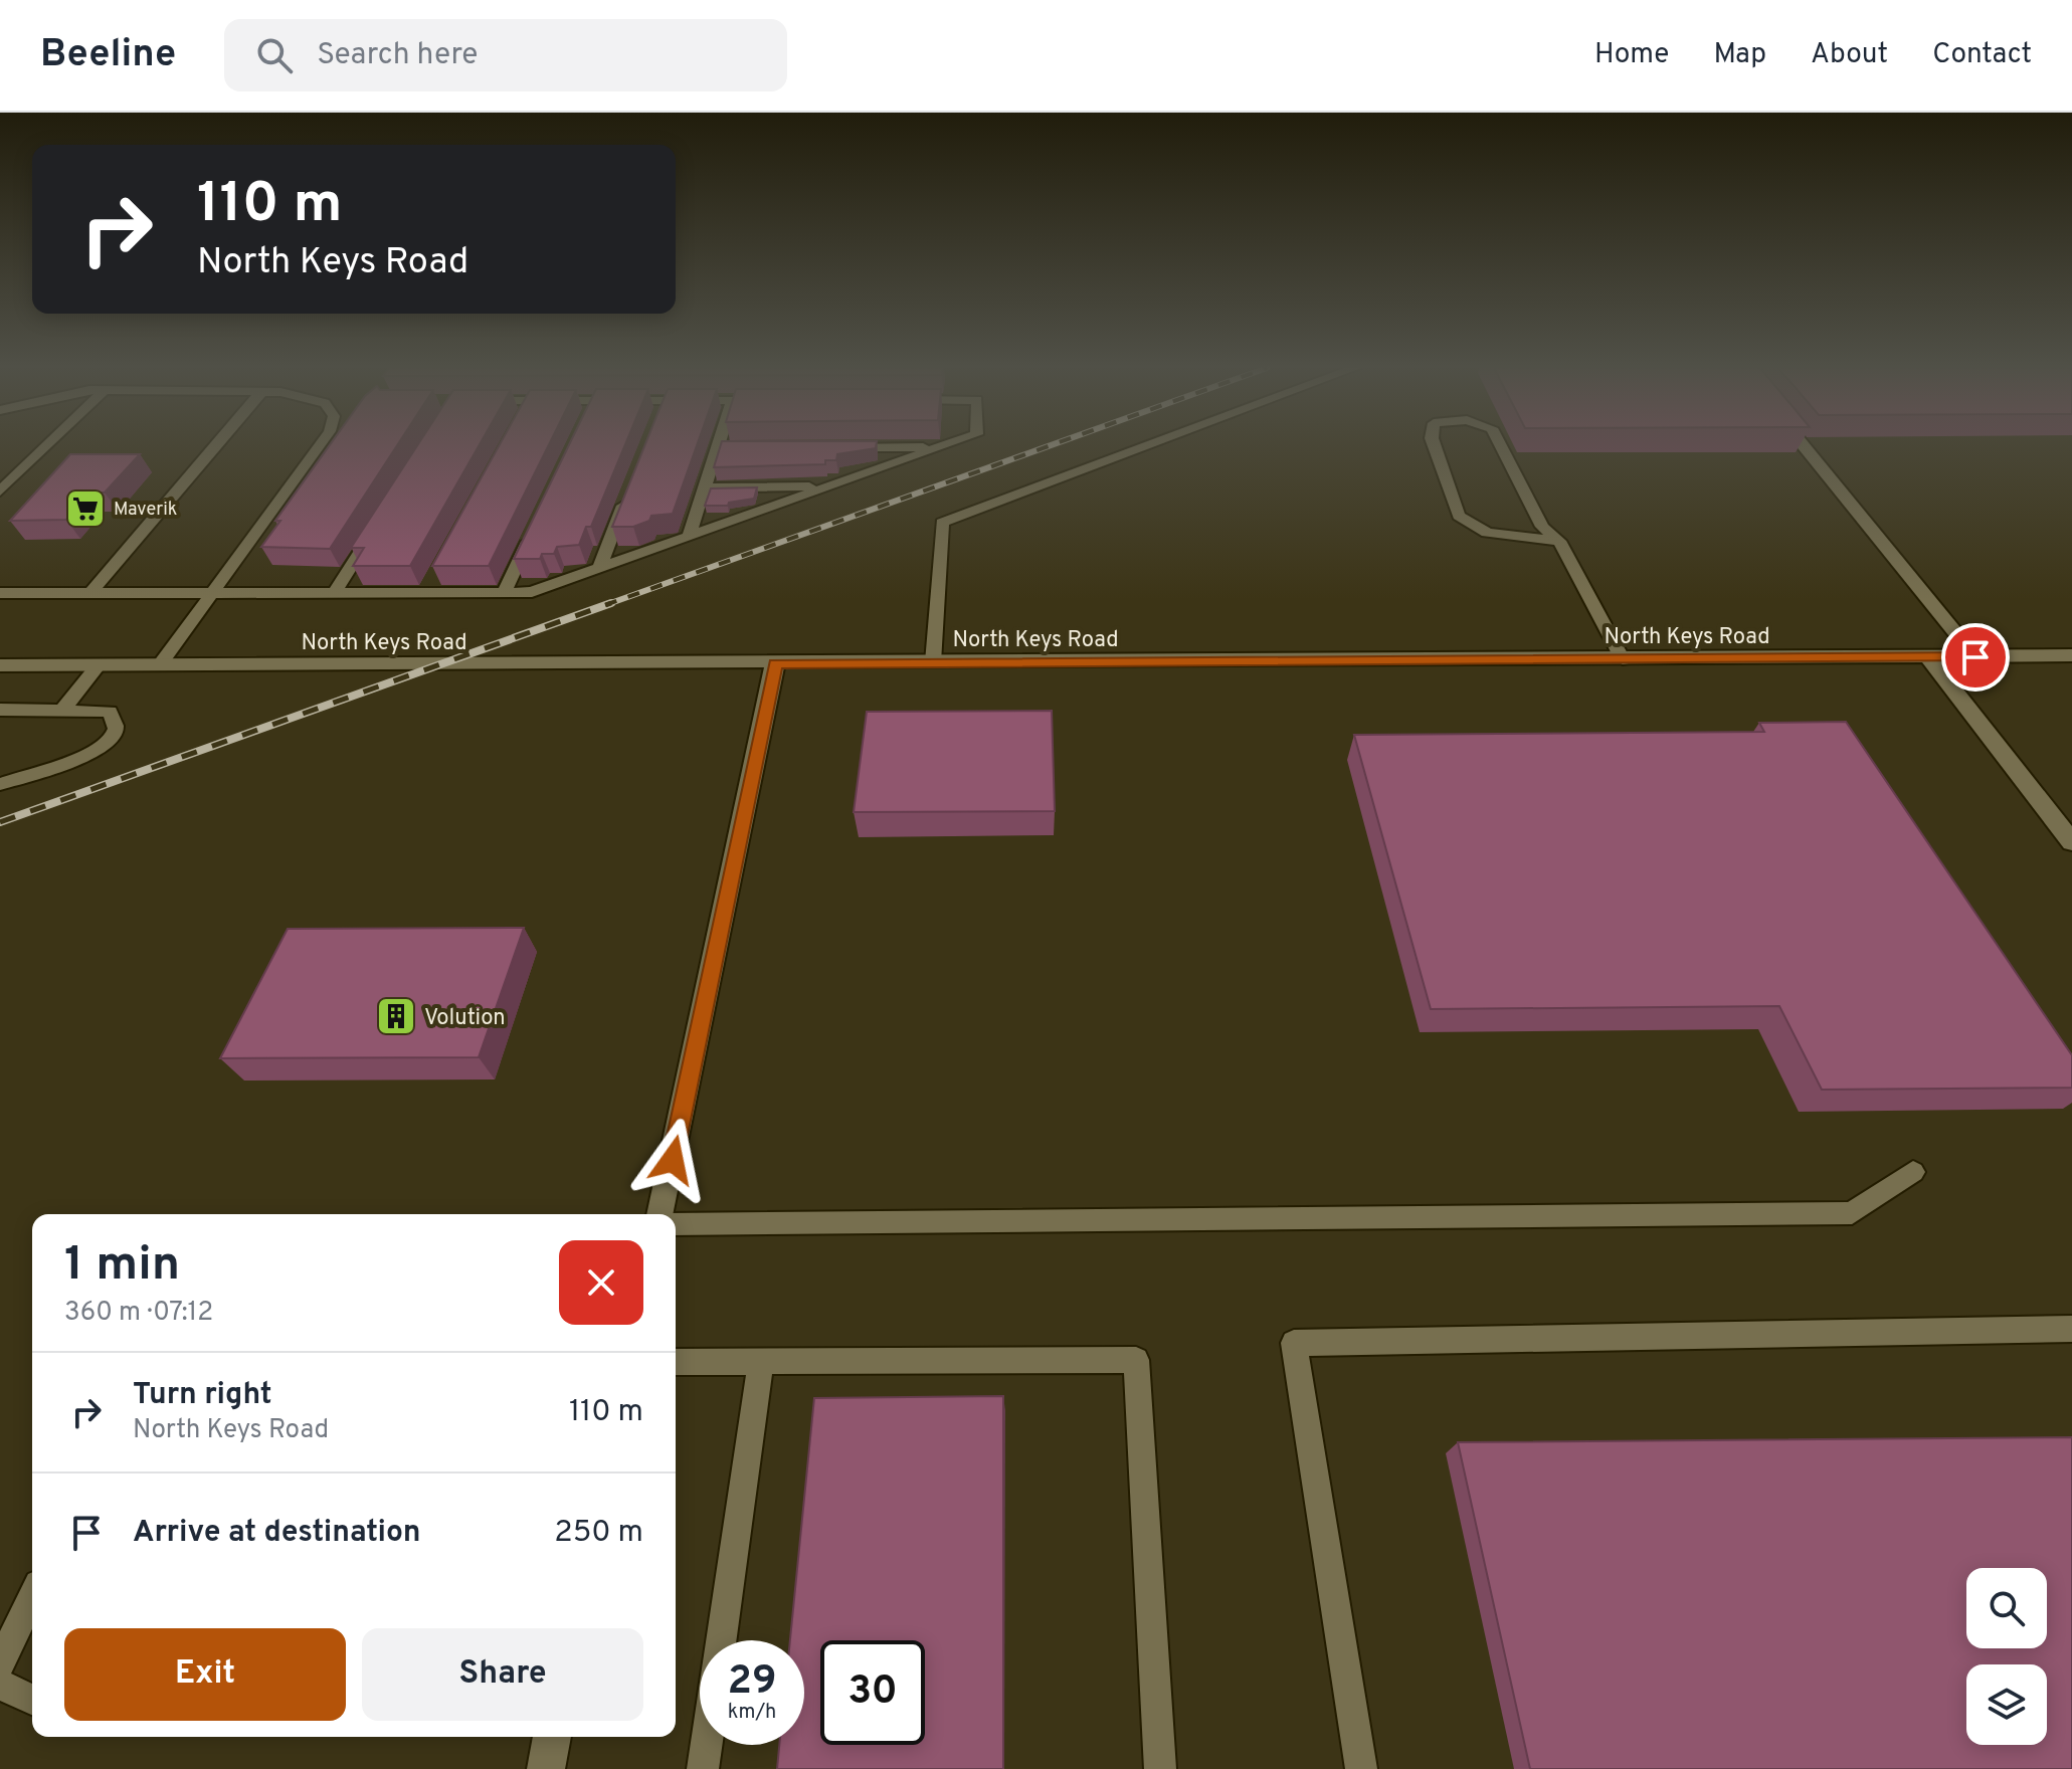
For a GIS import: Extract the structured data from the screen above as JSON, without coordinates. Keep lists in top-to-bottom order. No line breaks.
{"streets":{"street":["North Keys Road"]},"places":{"supermarket":["Maverik"],"building":["Volution"]},"page":{"header":"Beeline","search":"Search here","nav":["Home","Map","About","Contact"],"turn":["110 m","North Keys Road"],"heading":["1 min","360 m · 07:12"],"list":[{"name":"Turn right","note":"North Keys Road","value":"110 m"},{"name":"Arrive at destination","value":"250 m"}],"buttons":["Exit","Share"],"speed":"29 km/h","limit":"30"}}
